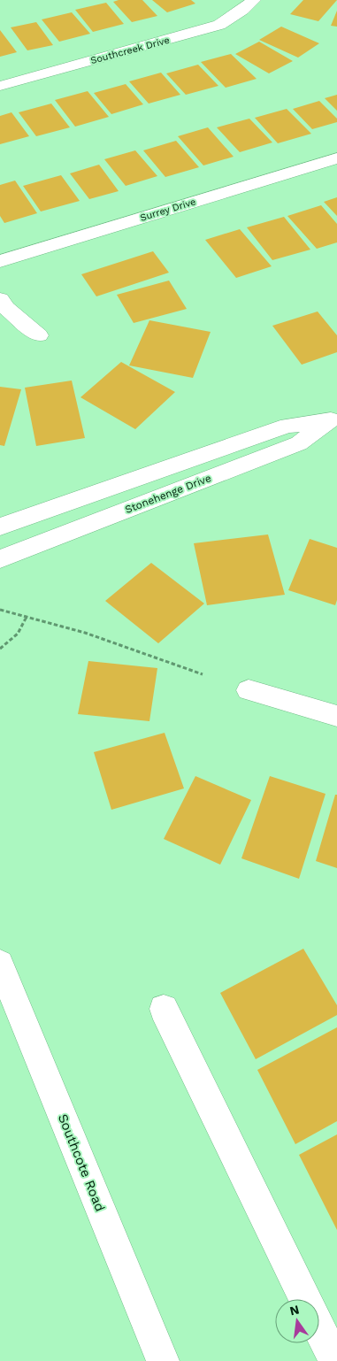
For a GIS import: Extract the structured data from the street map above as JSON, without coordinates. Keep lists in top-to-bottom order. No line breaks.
{"streets":{"street":["Southcreek Drive","Surrey Drive","Stonehenge Drive","Southcote Road"]},"north":"top"}
